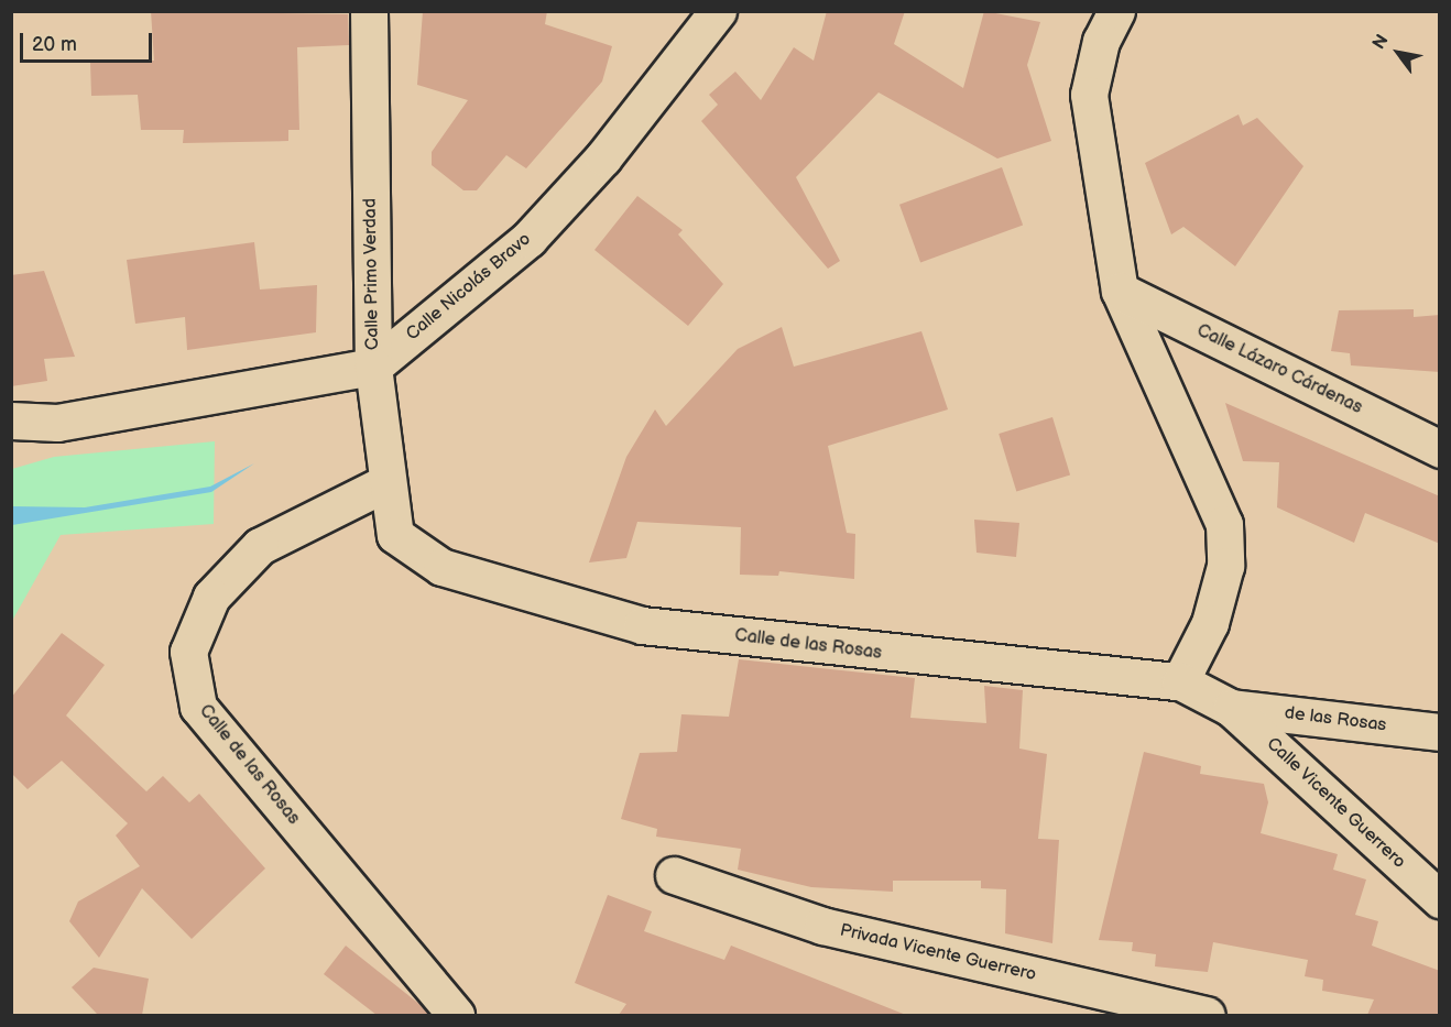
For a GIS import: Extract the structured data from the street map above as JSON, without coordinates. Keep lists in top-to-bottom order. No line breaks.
{"streets":{"street":["Calle Primo Verdad","Calle Nicolás Bravo","Calle Lázaro Cárdenas","Calle de las Rosas","de las Rosas","Calle Vicente Guerrero","Privada Vicente Guerrero"]},"crossings":[["Calle Primo Verdad","Calle Nicolás Bravo"],["Calle Primo Verdad","Calle de las Rosas"],["Calle de las Rosas","de las Rosas"],["Calle de las Rosas","Calle Vicente Guerrero"],["de las Rosas","Calle Vicente Guerrero"]],"scale_bar":"20 m","north":"top left"}
